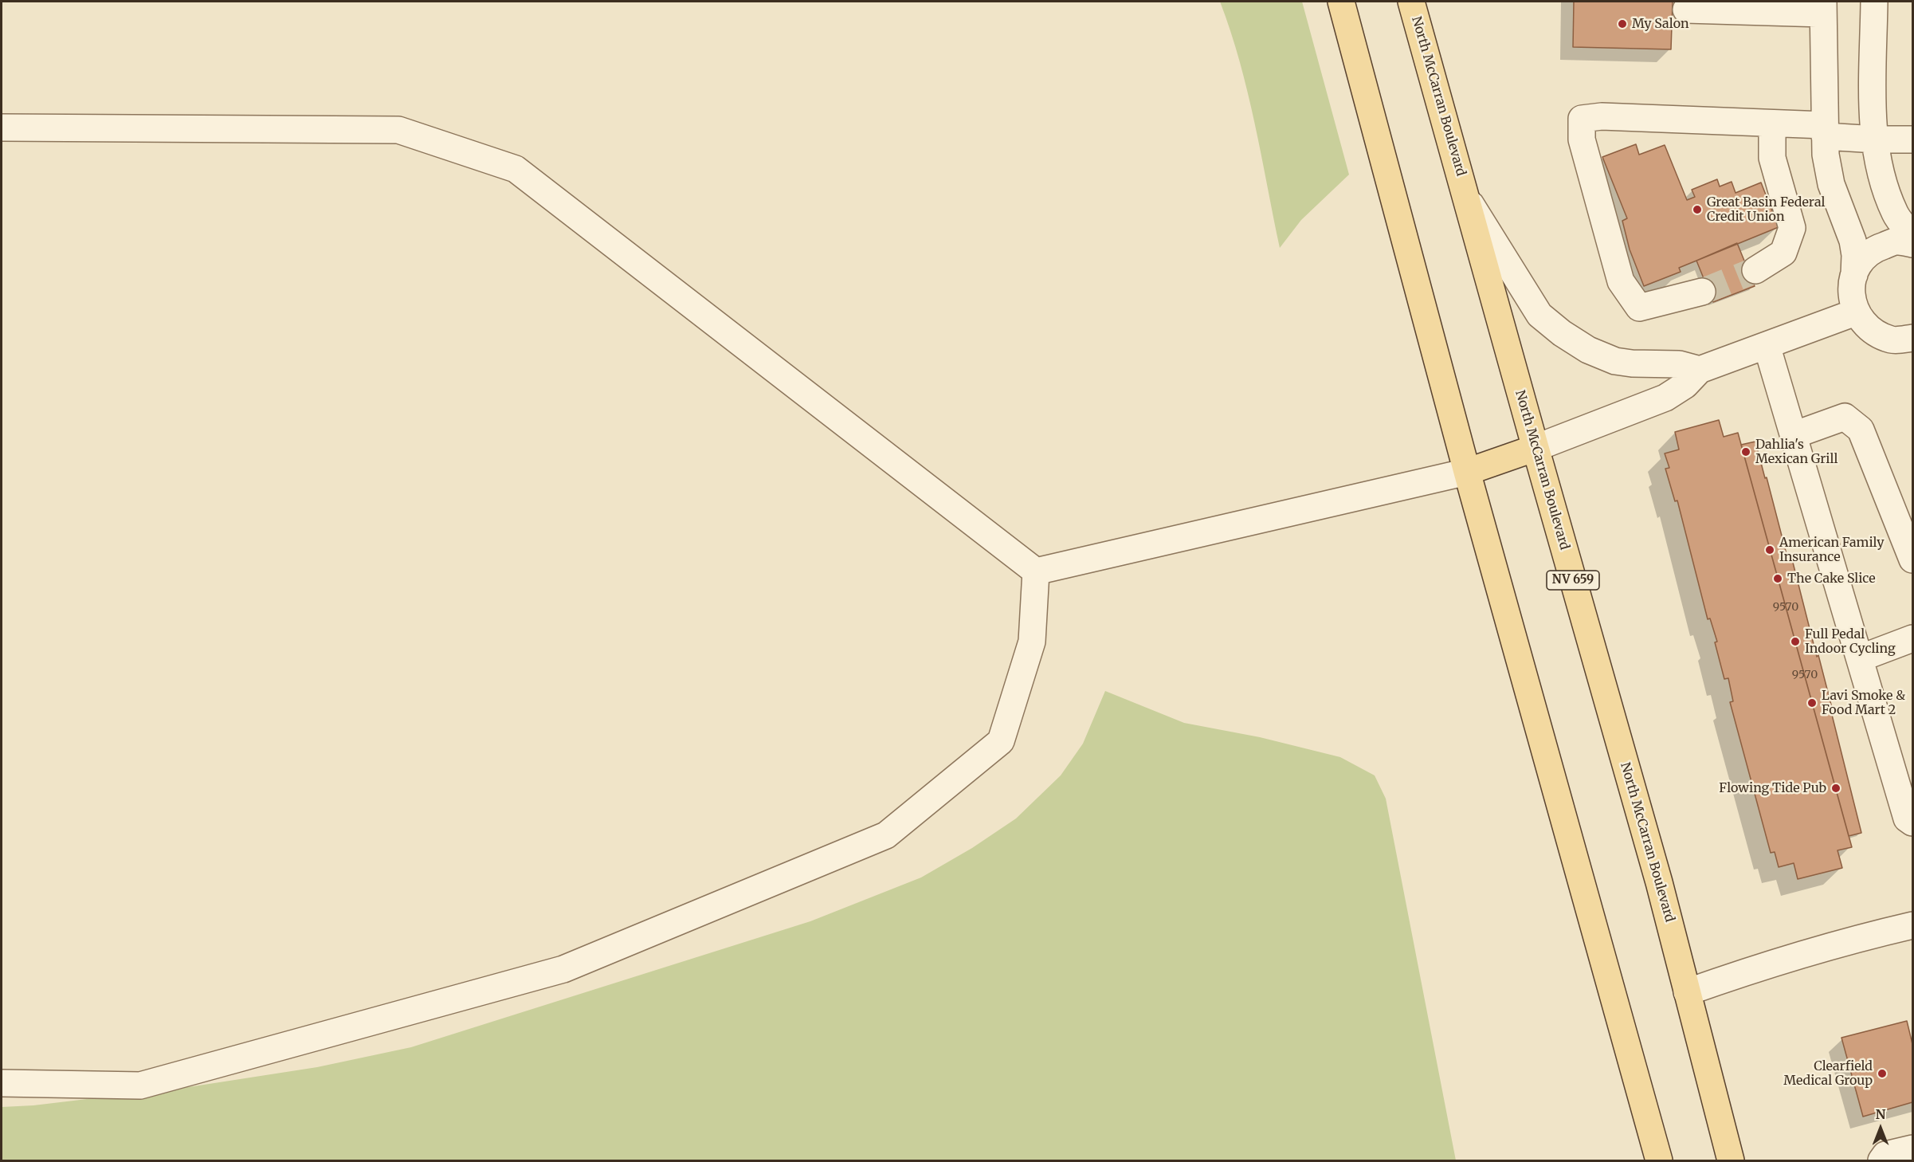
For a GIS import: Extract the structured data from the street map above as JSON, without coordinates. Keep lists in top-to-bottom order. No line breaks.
{"streets":{"main road":["North McCarran Boulevard","NV 659"]},"places":["My Salon","Great Basin Federal Credit Union","Dahlia's Mexican Grill","American Family Insurance","The Cake Slice","Full Pedal Indoor Cycling","Lavi Smoke & Food Mart 2","Flowing Tide Pub","Clearfield Medical Group"],"house_numbers":["9570","9570"],"north":"top"}
